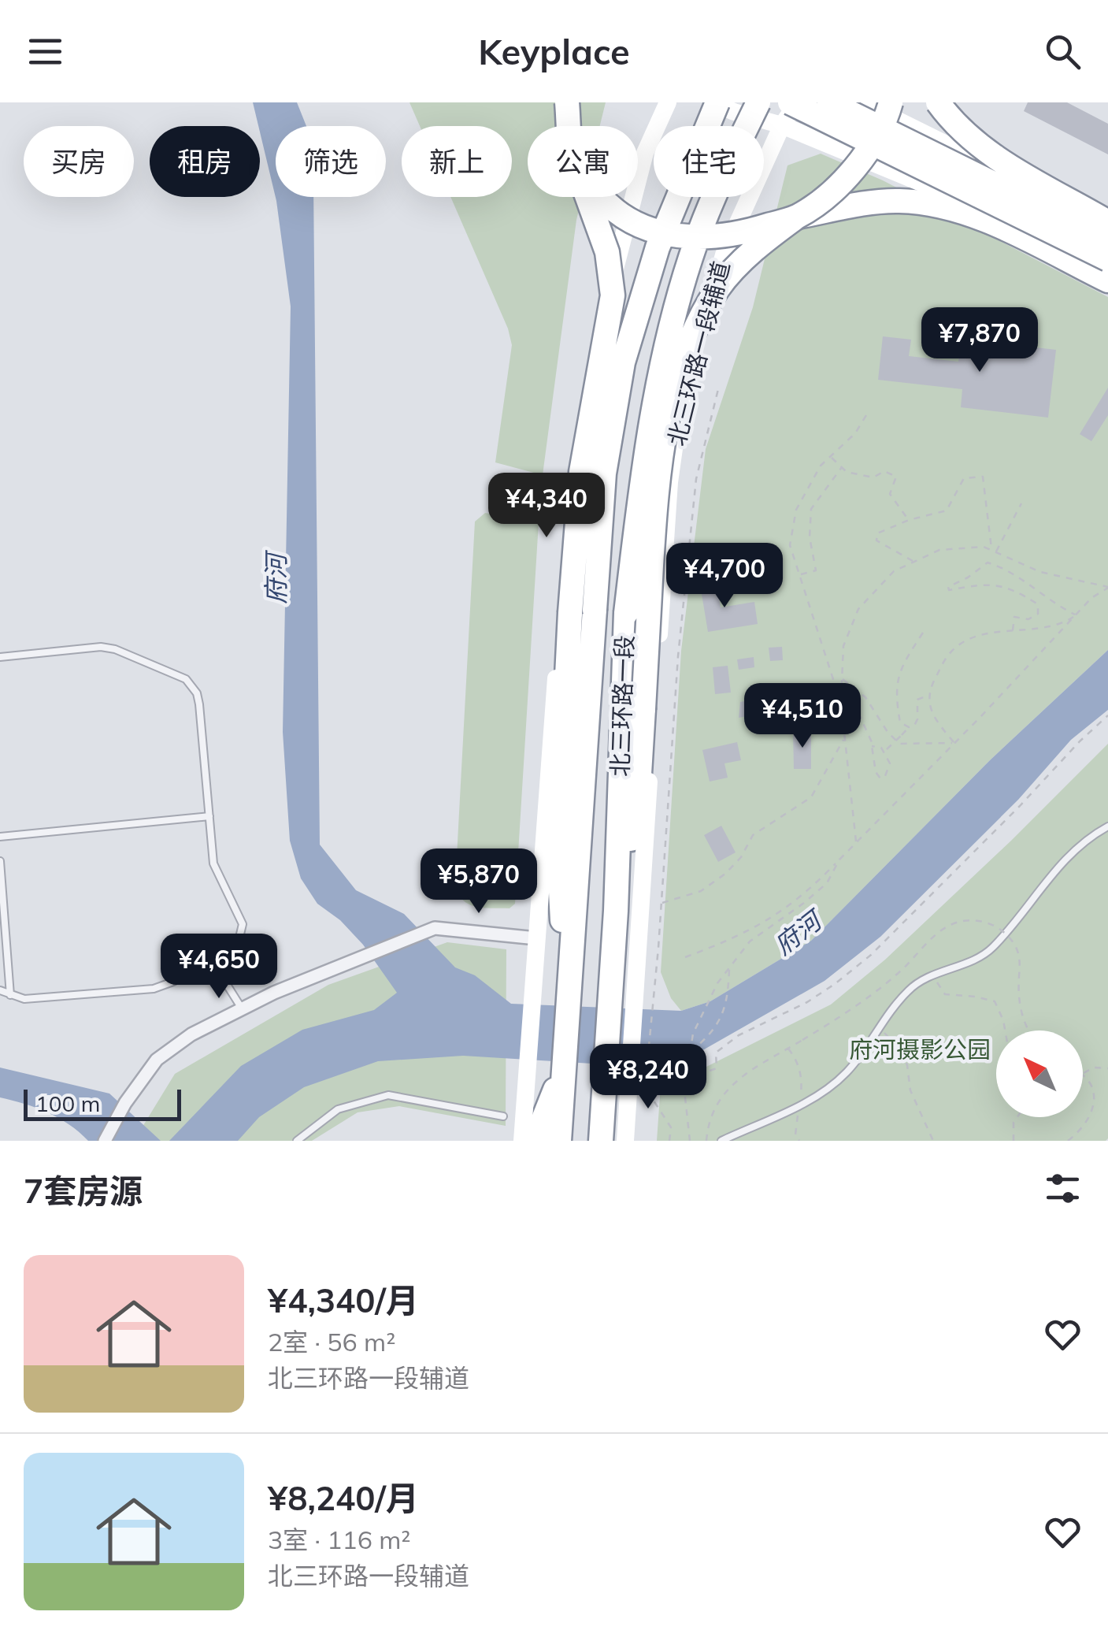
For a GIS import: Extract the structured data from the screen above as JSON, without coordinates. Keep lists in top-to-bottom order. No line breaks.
{"streets":{"highway":["北三环路一段"],"main road":["北三环路一段辅道"]},"crossings":[["北三环路一段辅道","北三环路一段"]],"water":["府河"],"parks":["府河摄影公园"],"scale_bar":"100 m","north":"top left","page":{"header":"Keyplace","chip":["买房","租房","筛选","新上","公寓","住宅"],"price":["¥7,870","¥4,340","¥4,700","¥4,510","¥5,870","¥4,650","¥8,240"],"scale":"100 m","heading":"7套房源","list":[{"name":"¥4,340/月","note":"2室 · 56 m² · 北三环路一段辅道"},{"name":"¥8,240/月","note":"3室 · 116 m² · 北三环路一段辅道"}]}}
